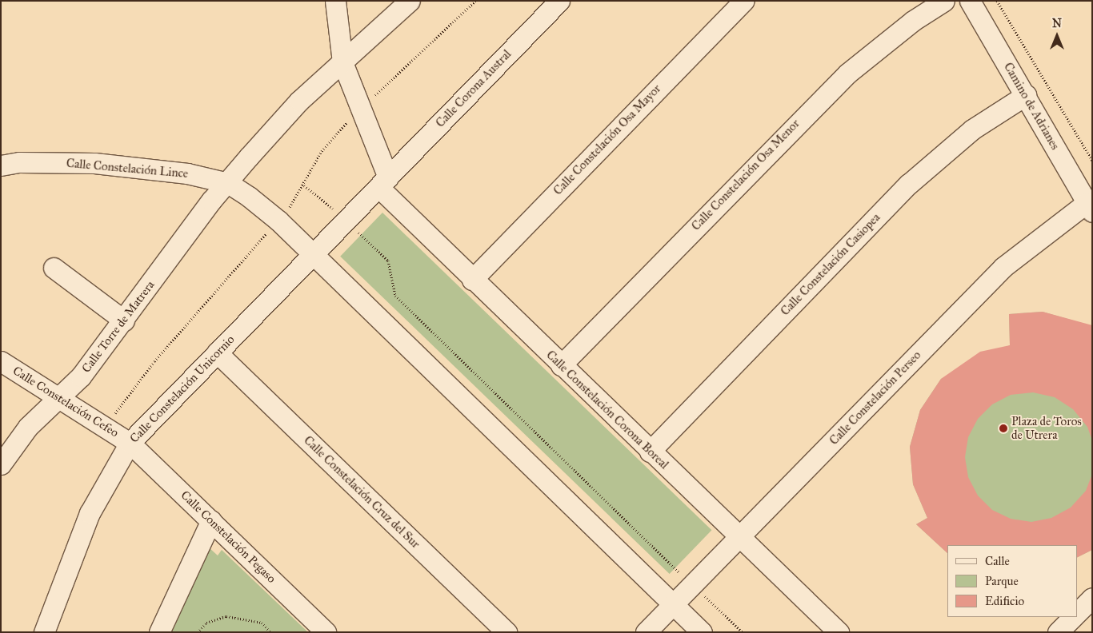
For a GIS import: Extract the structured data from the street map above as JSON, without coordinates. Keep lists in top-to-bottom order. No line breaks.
{"streets":{"street":["Calle Corona Austral","Camino de Adrianes","Calle Constelación Osa Mayor","Calle Constelación Lince","Calle Constelación Osa Menor","Calle Constelación Casiopea","Calle Torre de Matrera","Calle Constelación Unicornio","Calle Constelación Perseo","Calle Constelación Cefeo","Calle Constelación Corona Boreal","Calle Constelación Cruz del Sur","Calle Constelación Pegaso"]},"crossings":[["Calle Corona Austral","Calle Constelación Unicornio"],["Calle Corona Austral","Calle Constelación Corona Boreal"],["Camino de Adrianes","Calle Constelación Casiopea"],["Camino de Adrianes","Calle Constelación Perseo"],["Calle Constelación Osa Mayor","Calle Constelación Corona Boreal"],["Calle Constelación Lince","Calle Torre de Matrera"],["Calle Constelación Osa Menor","Calle Constelación Corona Boreal"],["Calle Constelación Casiopea","Calle Constelación Corona Boreal"],["Calle Torre de Matrera","Calle Constelación Cefeo"],["Calle Constelación Unicornio","Calle Constelación Cefeo"],["Calle Constelación Unicornio","Calle Constelación Cruz del Sur"],["Calle Constelación Unicornio","Calle Constelación Pegaso"],["Calle Constelación Perseo","Calle Constelación Corona Boreal"],["Calle Constelación Cefeo","Calle Constelación Pegaso"]],"places":["Plaza de Toros de Utrera"],"legend":["Calle","Parque","Edificio"],"north":"top"}
